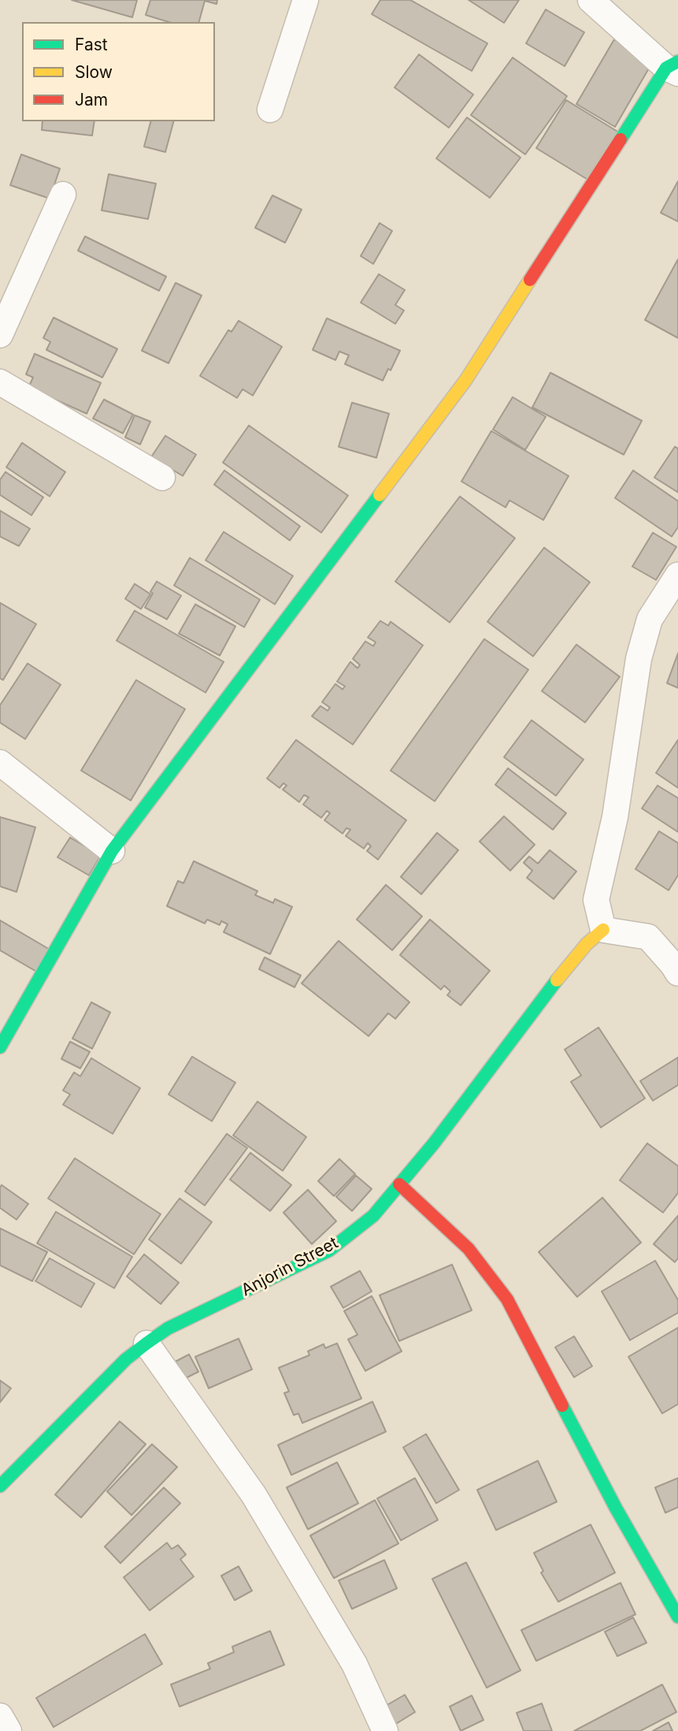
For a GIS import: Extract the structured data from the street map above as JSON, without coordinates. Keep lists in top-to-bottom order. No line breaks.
{"streets":{"street":["Anjorin Street"]},"legend":["Fast","Slow","Jam"]}
